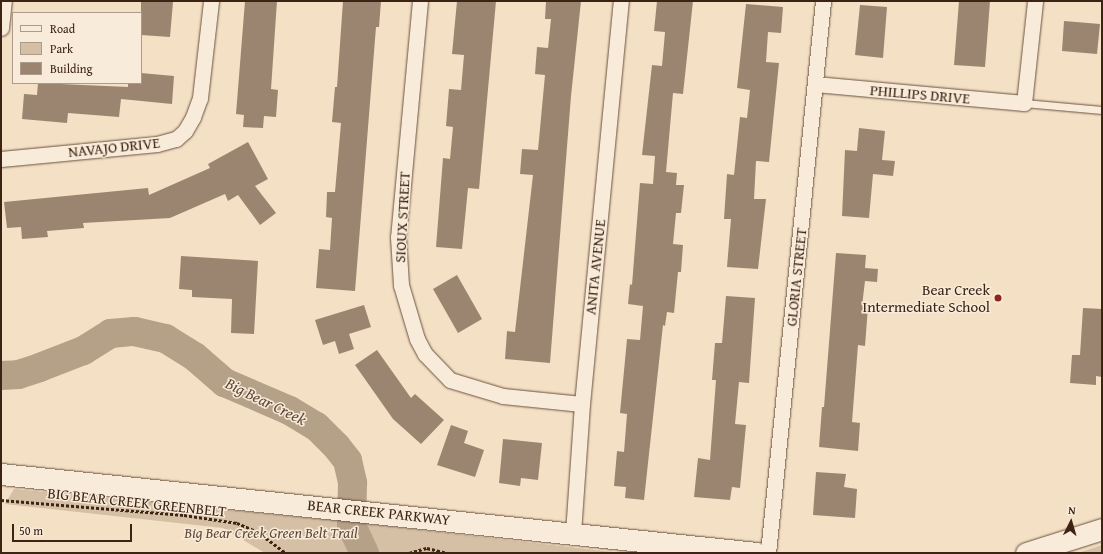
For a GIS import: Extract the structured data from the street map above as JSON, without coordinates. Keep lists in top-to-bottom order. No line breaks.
{"streets":{"main road":["BEAR CREEK PARKWAY"],"street":["PHILLIPS DRIVE","NAVAJO DRIVE","SIOUX STREET","ANITA AVENUE","GLORIA STREET"],"path":["BIG BEAR CREEK GREENBELT"]},"crossings":[["PHILLIPS DRIVE","GLORIA STREET"],["SIOUX STREET","ANITA AVENUE"],["ANITA AVENUE","BEAR CREEK PARKWAY"]],"water":["Big Bear Creek"],"parks":["Big Bear Creek Green Belt Trail"],"places":["Bear Creek Intermediate School"],"legend":["Road","Park","Building"],"scale_bar":"50 m","north":"top"}
